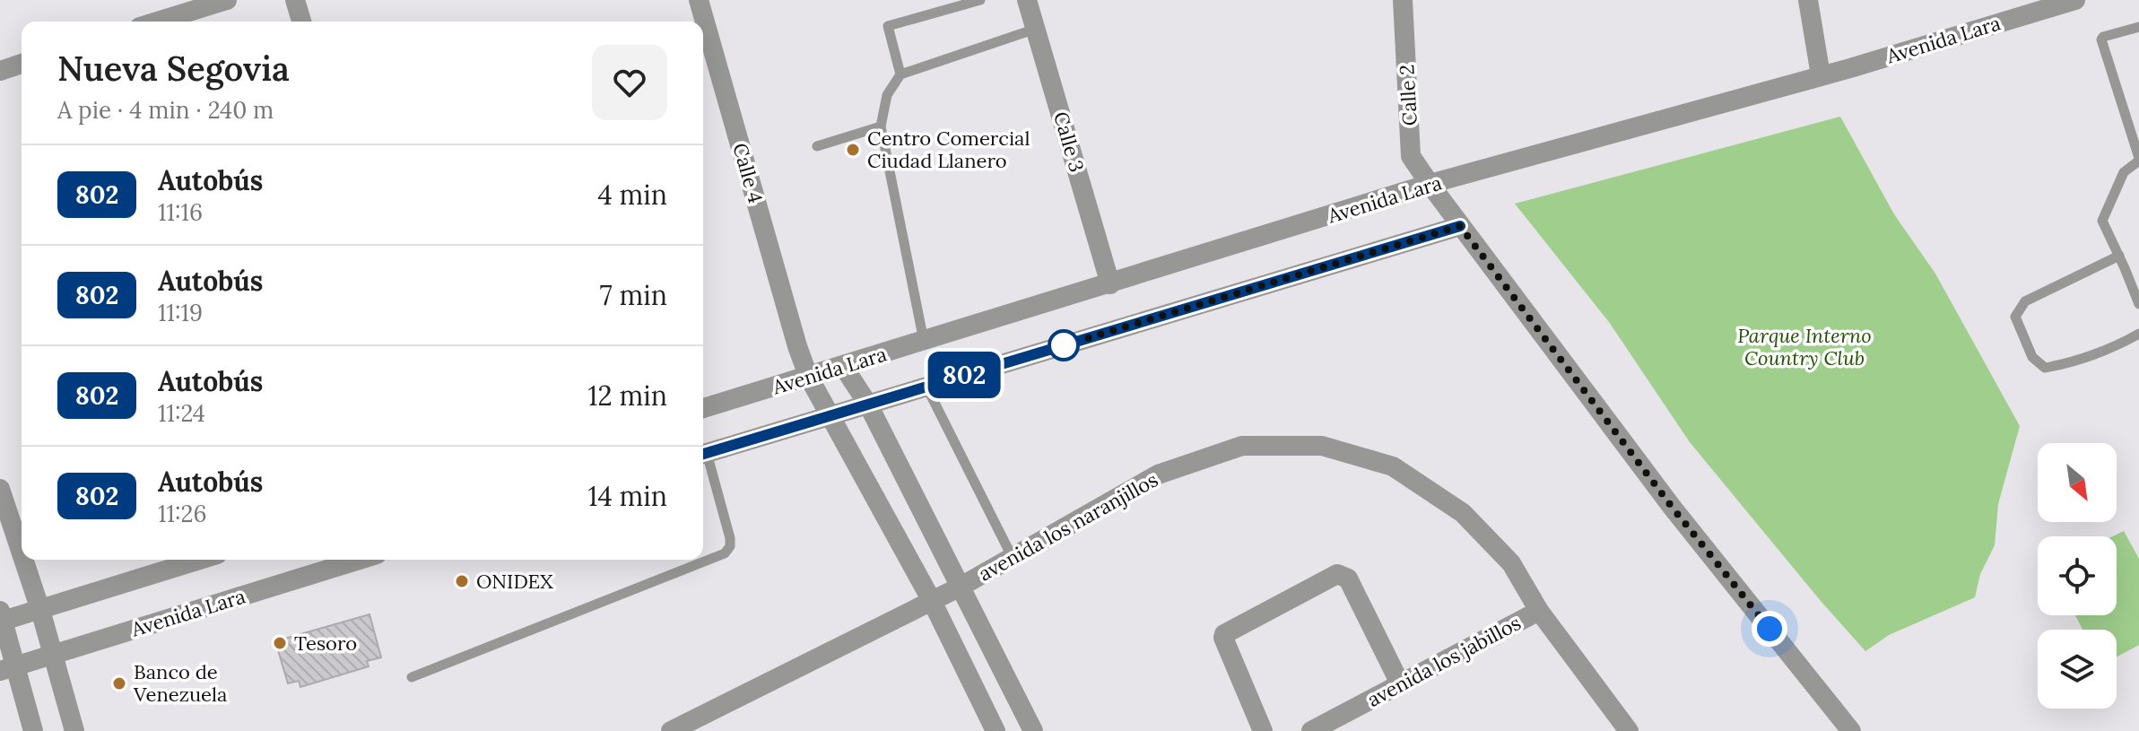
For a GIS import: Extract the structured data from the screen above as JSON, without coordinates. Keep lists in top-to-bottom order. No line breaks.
{"streets":{"street":["Avenida Lara","Calle 2","Calle 3","Calle 4","avenida los naranjillos","avenida los jabillos"]},"crossings":[["Avenida Lara","Calle 2"],["Avenida Lara","Calle 3"],["Avenida Lara","Calle 4"],["Calle 4","avenida los naranjillos"],["avenida los naranjillos","avenida los jabillos"]],"parks":["Parque Interno Country Club"],"places":["Centro Comercial Ciudad Llanero","ONIDEX","Tesoro","Banco de Venezuela"],"lines":["bus line 802"],"north":"bottom right","page":{"on_map":"802","heading":["Nueva Segovia","A pie · 4 min · 240 m"],"list":[{"mark":"802","name":"Autobús","note":"11:16","value":"4 min"},{"mark":"802","name":"Autobús","note":"11:19","value":"7 min"},{"mark":"802","name":"Autobús","note":"11:24","value":"12 min"},{"mark":"802","name":"Autobús","note":"11:26","value":"14 min"}]}}
